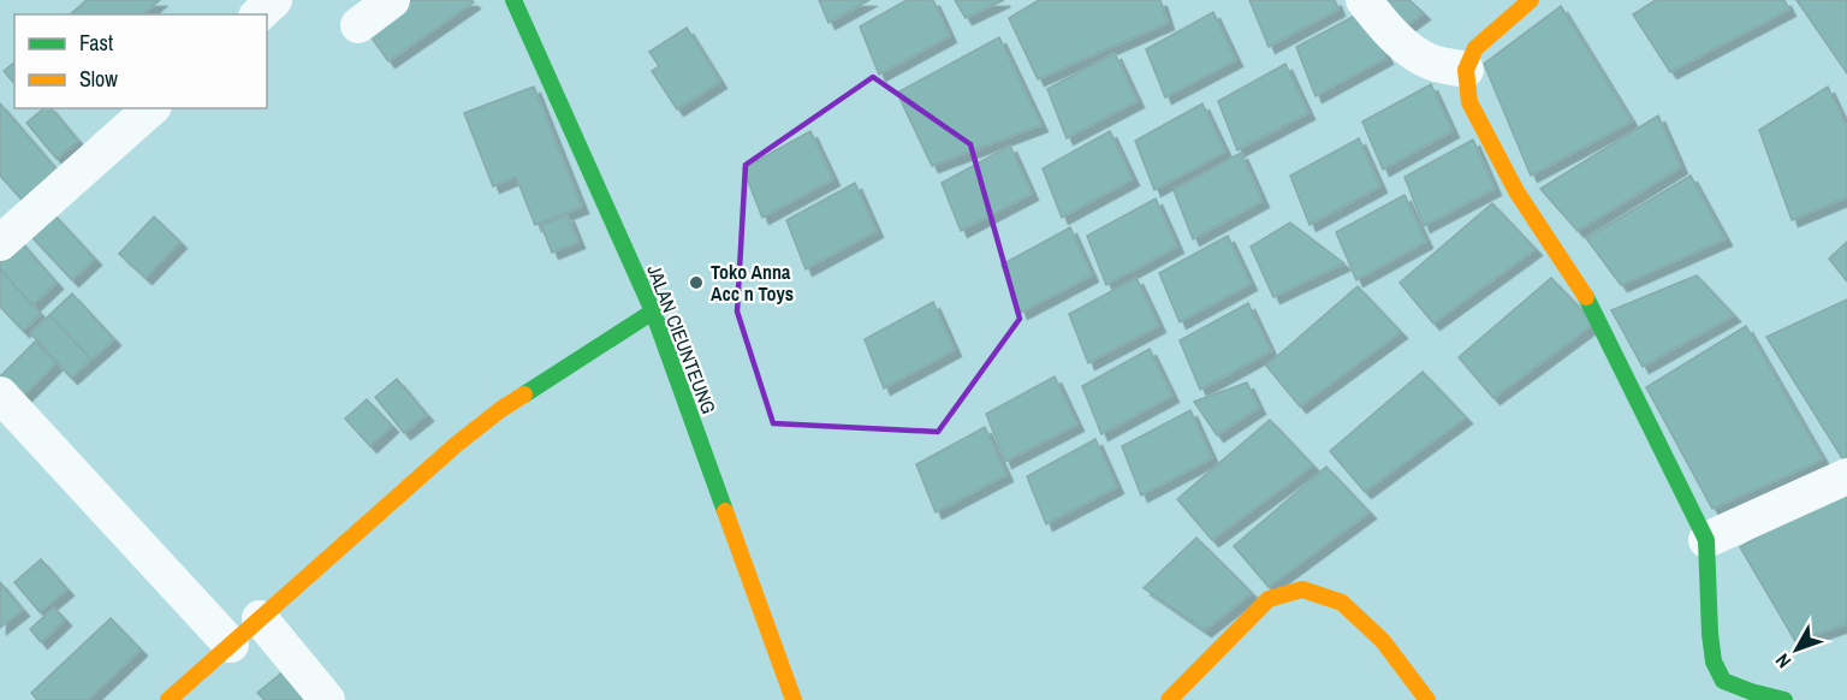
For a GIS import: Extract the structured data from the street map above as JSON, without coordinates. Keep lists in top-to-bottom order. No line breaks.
{"streets":{"street":["JALAN CIEUNTEUNG"]},"places":["Toko Anna Acc n Toys"],"legend":["Fast","Slow"],"north":"bottom left"}
